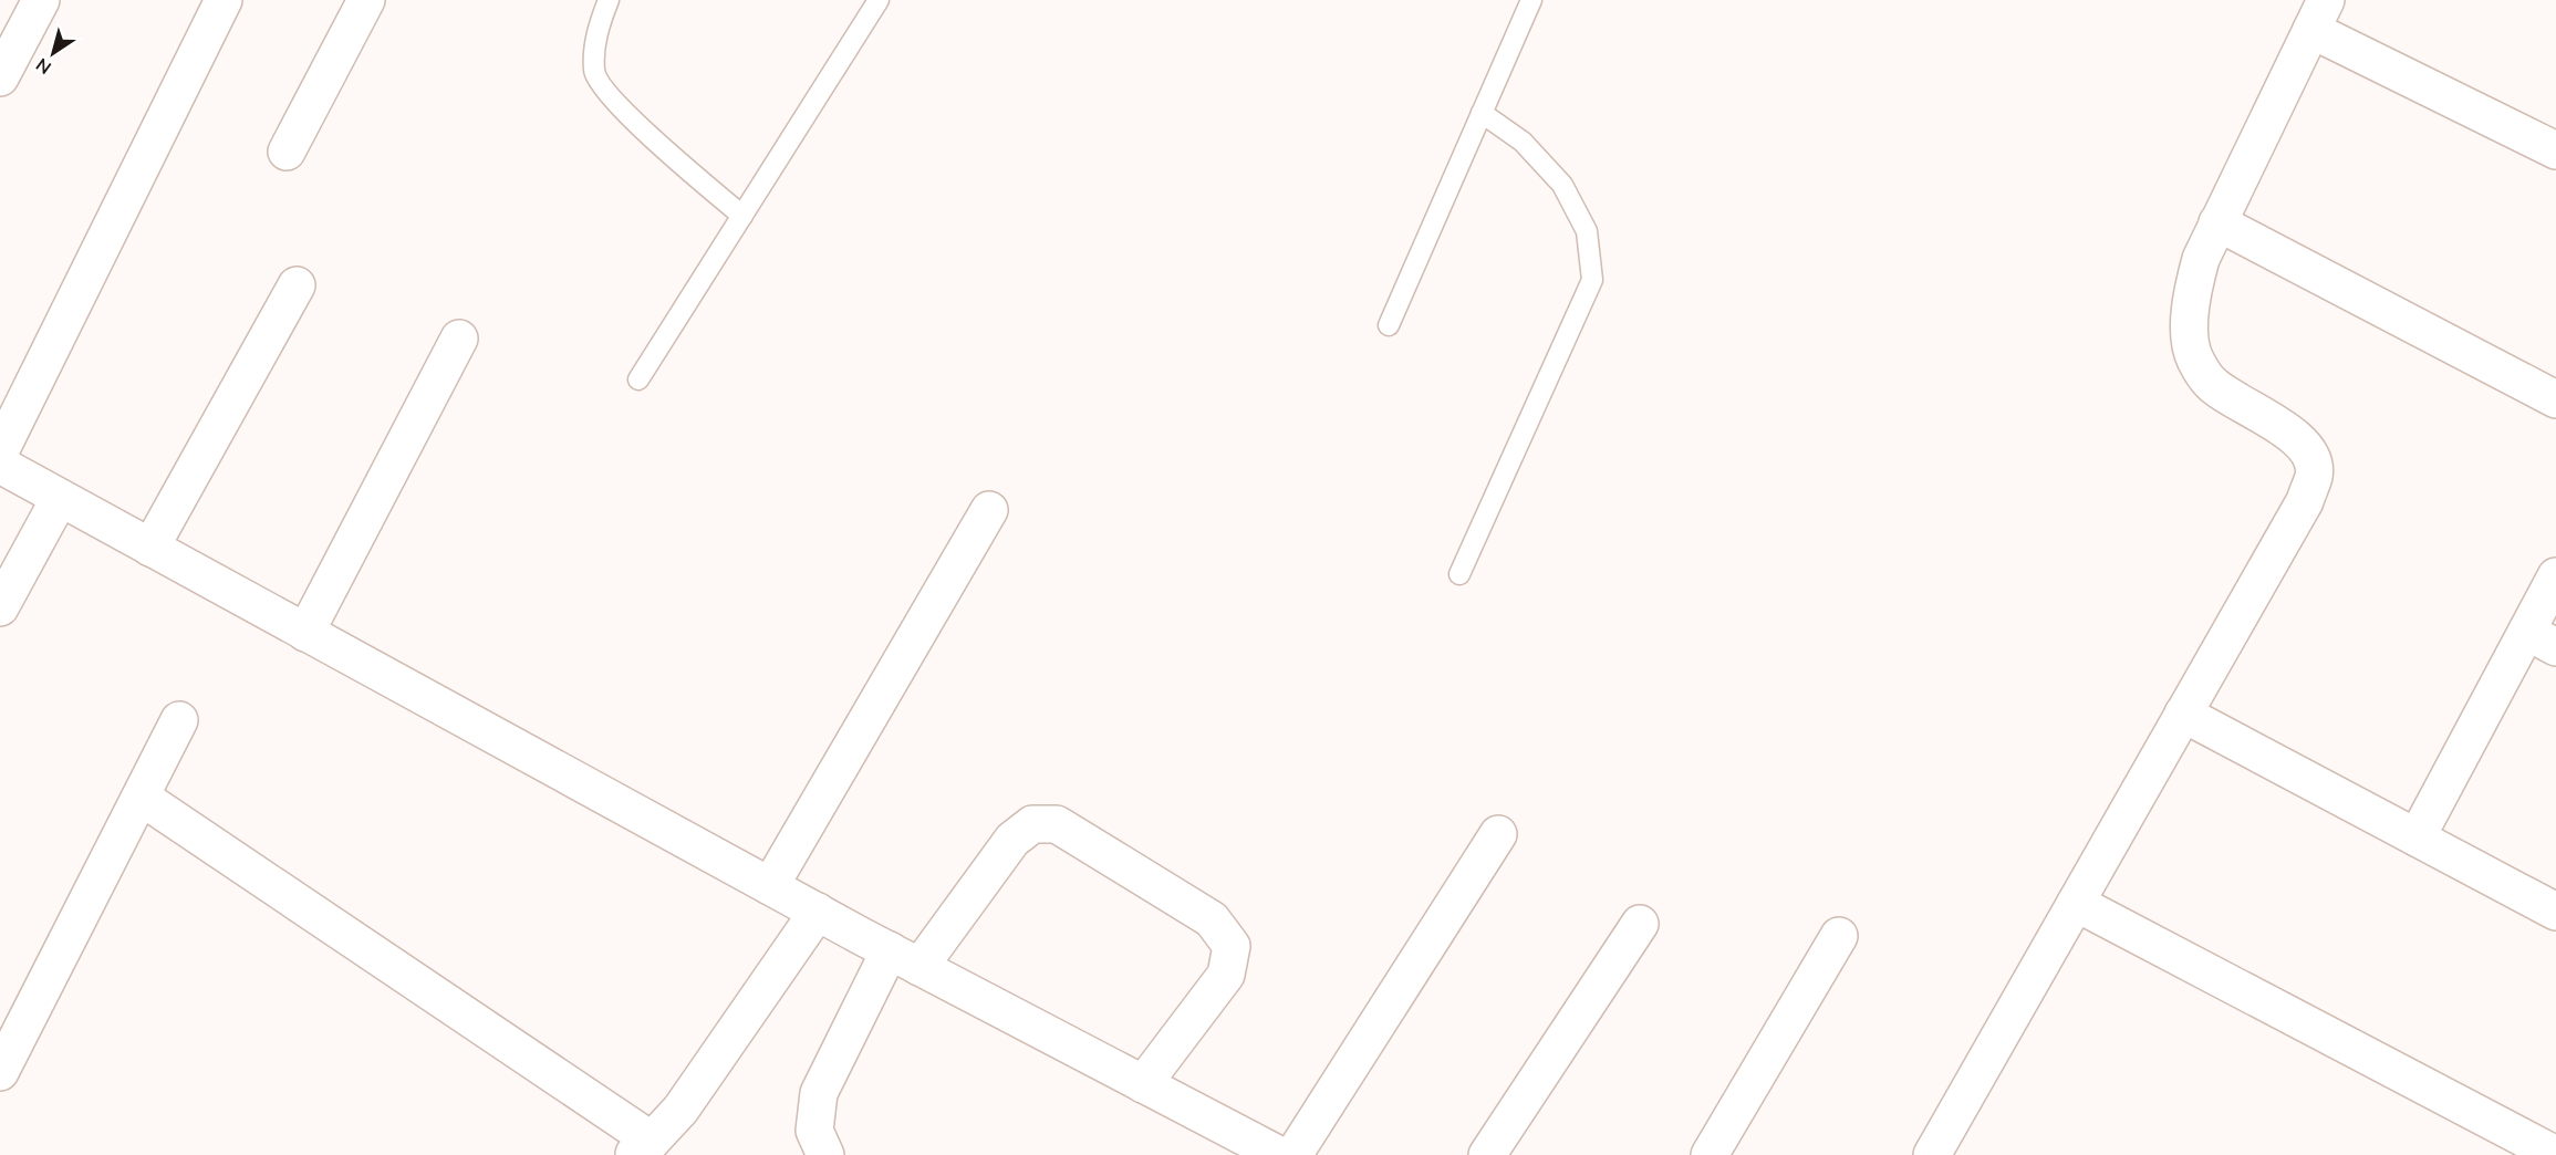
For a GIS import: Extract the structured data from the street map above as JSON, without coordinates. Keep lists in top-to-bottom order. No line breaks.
{"north":"bottom left"}
